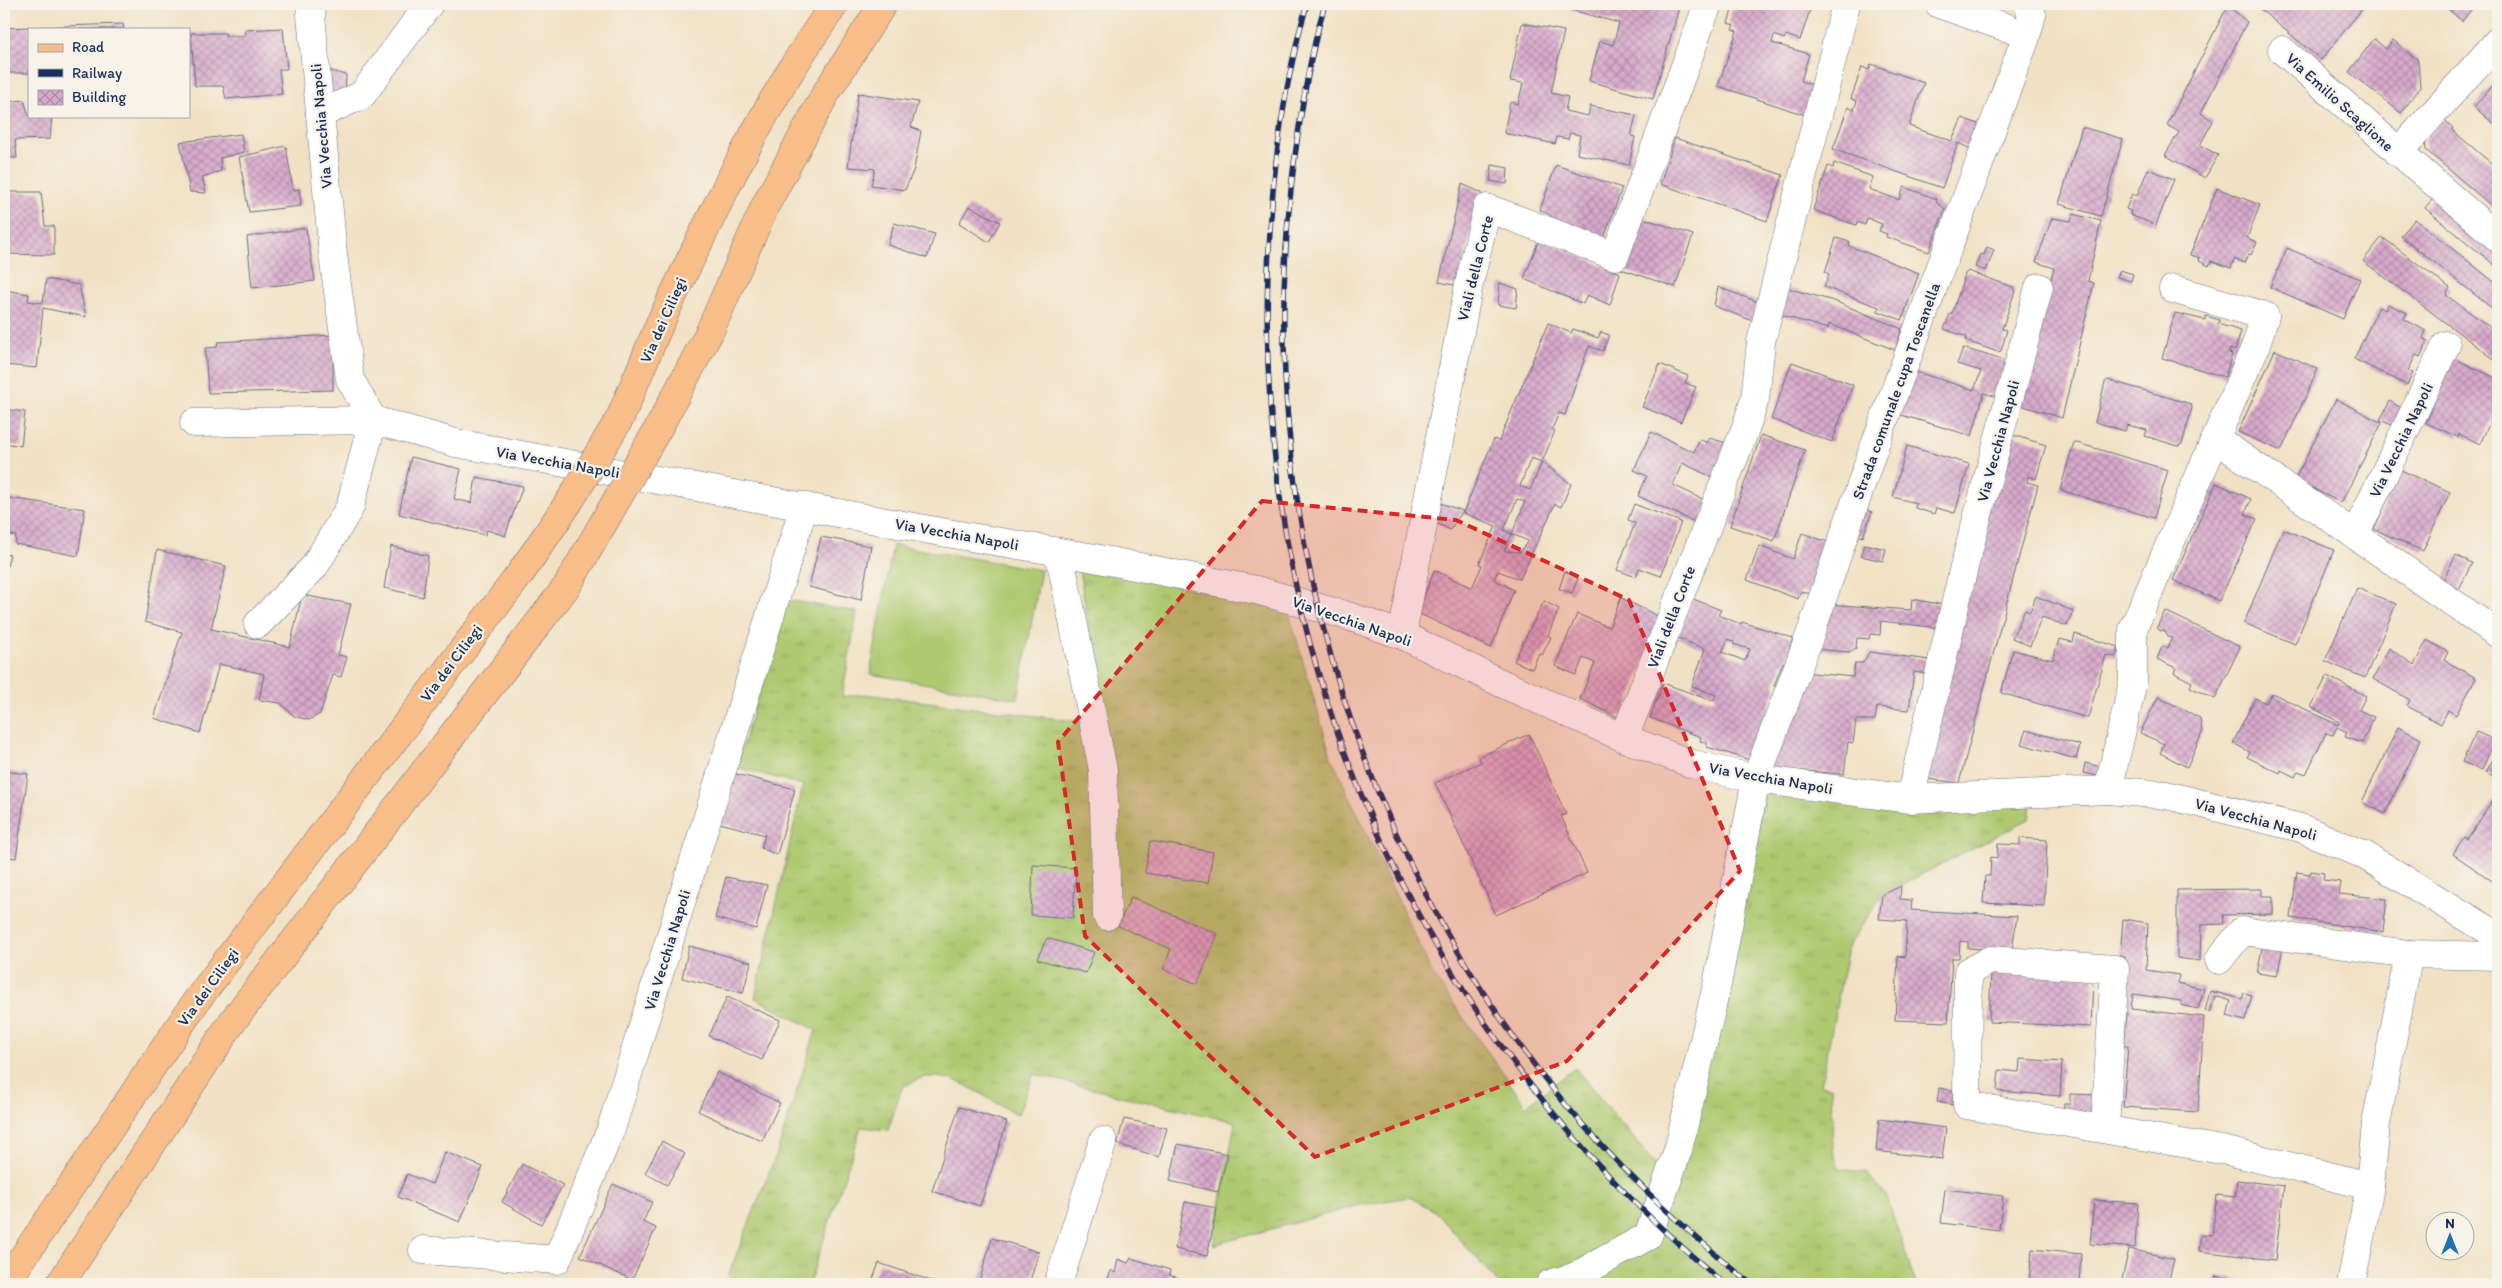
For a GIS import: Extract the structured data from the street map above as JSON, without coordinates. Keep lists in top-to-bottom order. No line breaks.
{"streets":{"main road":["Via dei Ciliegi"],"street":["Via Emilio Scaglione","Via Vecchia Napoli","Viali della Corte","Strada comunale cupa Toscanella"]},"crossings":[["Via Vecchia Napoli","Viali della Corte"],["Via Vecchia Napoli","Strada comunale cupa Toscanella"]],"legend":["Road","Railway","Building"],"north":"top"}
